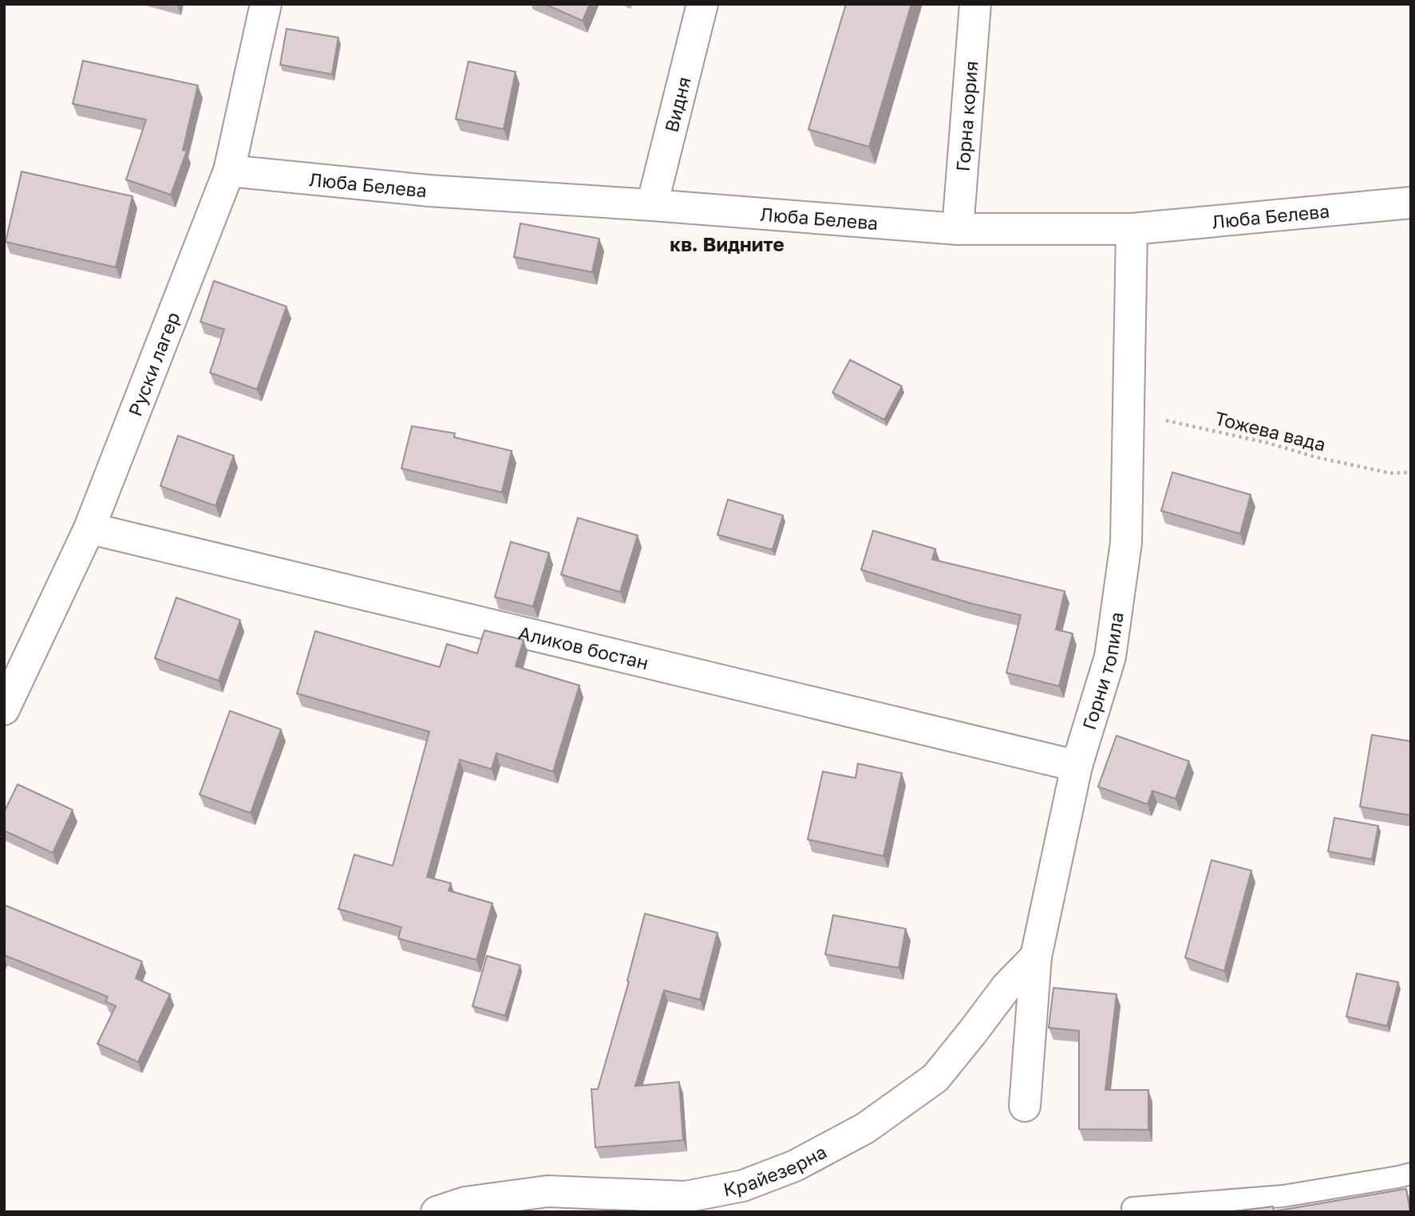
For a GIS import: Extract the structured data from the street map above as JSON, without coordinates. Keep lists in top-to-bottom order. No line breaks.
{"streets":{"street":["Видня","Горна кория","Люба Белева","Руски лагер","Аликов бостан","Горни топила","Крайезерна"],"path":["Тожева вада"]},"crossings":[["Видня","Люба Белева"],["Горна кория","Люба Белева"],["Люба Белева","Руски лагер"],["Люба Белева","Горни топила"],["Руски лагер","Аликов бостан"],["Тожева вада","Горни топила"],["Аликов бостан","Горни топила"],["Горни топила","Крайезерна"]],"districts":["кв. Видните"]}
